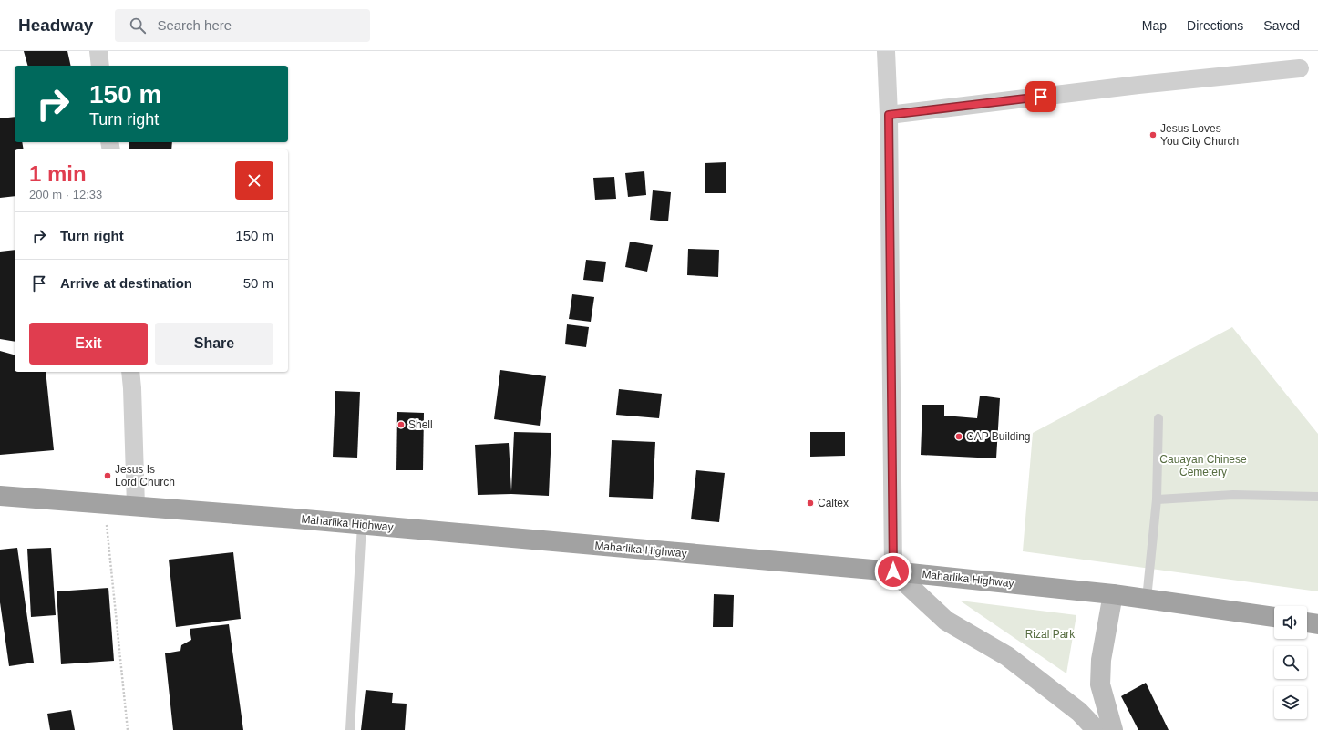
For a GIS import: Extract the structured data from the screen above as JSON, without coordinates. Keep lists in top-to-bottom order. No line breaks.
{"streets":{"highway":["Maharlika Highway"]},"parks":["Cauayan Chinese Cemetery","Rizal Park"],"places":["Jesus Loves You City Church","Shell","CAP Building","Jesus Is Lord Church","Caltex"],"page":{"header":"Headway","search":"Search here","nav":["Map","Directions","Saved"],"turn":["150 m","Turn right"],"heading":["1 min","200 m · 12:33"],"list":[{"name":"Turn right","value":"150 m"},{"name":"Arrive at destination","value":"50 m"}],"buttons":["Exit","Share"]}}
